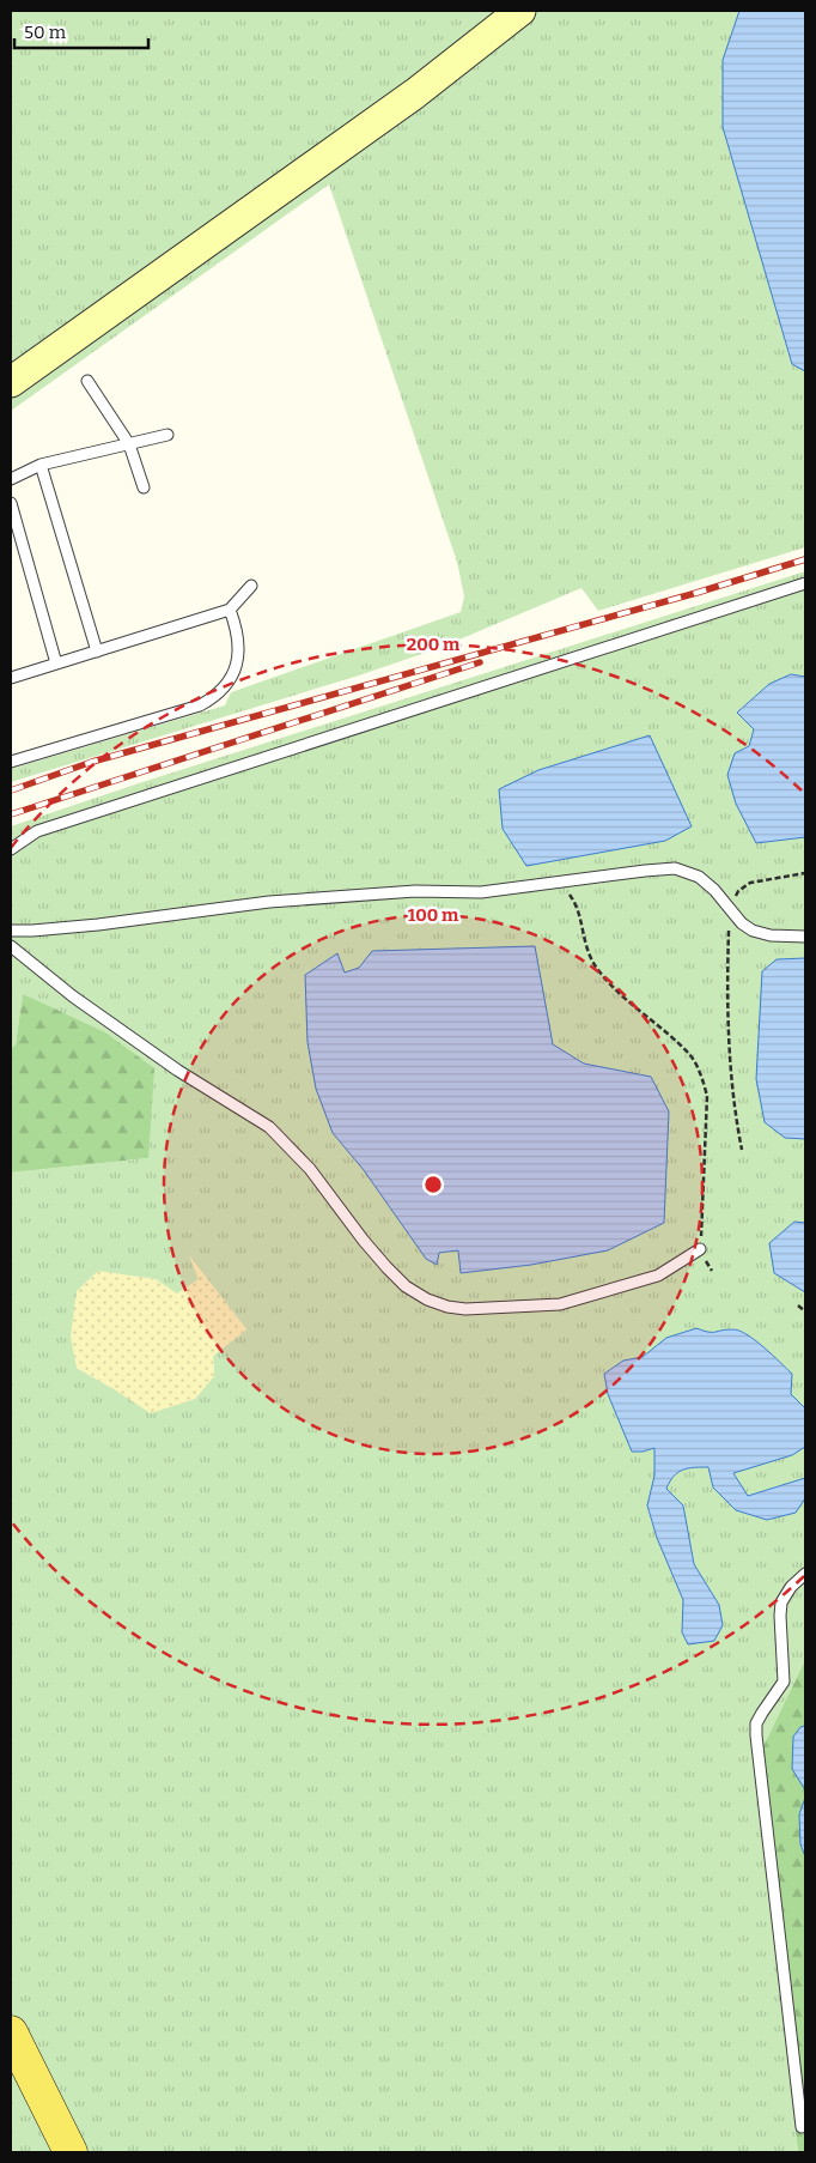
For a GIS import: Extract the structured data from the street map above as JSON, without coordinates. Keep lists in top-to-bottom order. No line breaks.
{"scale_bar":"50 m","rings":["200 m","100 m"]}
